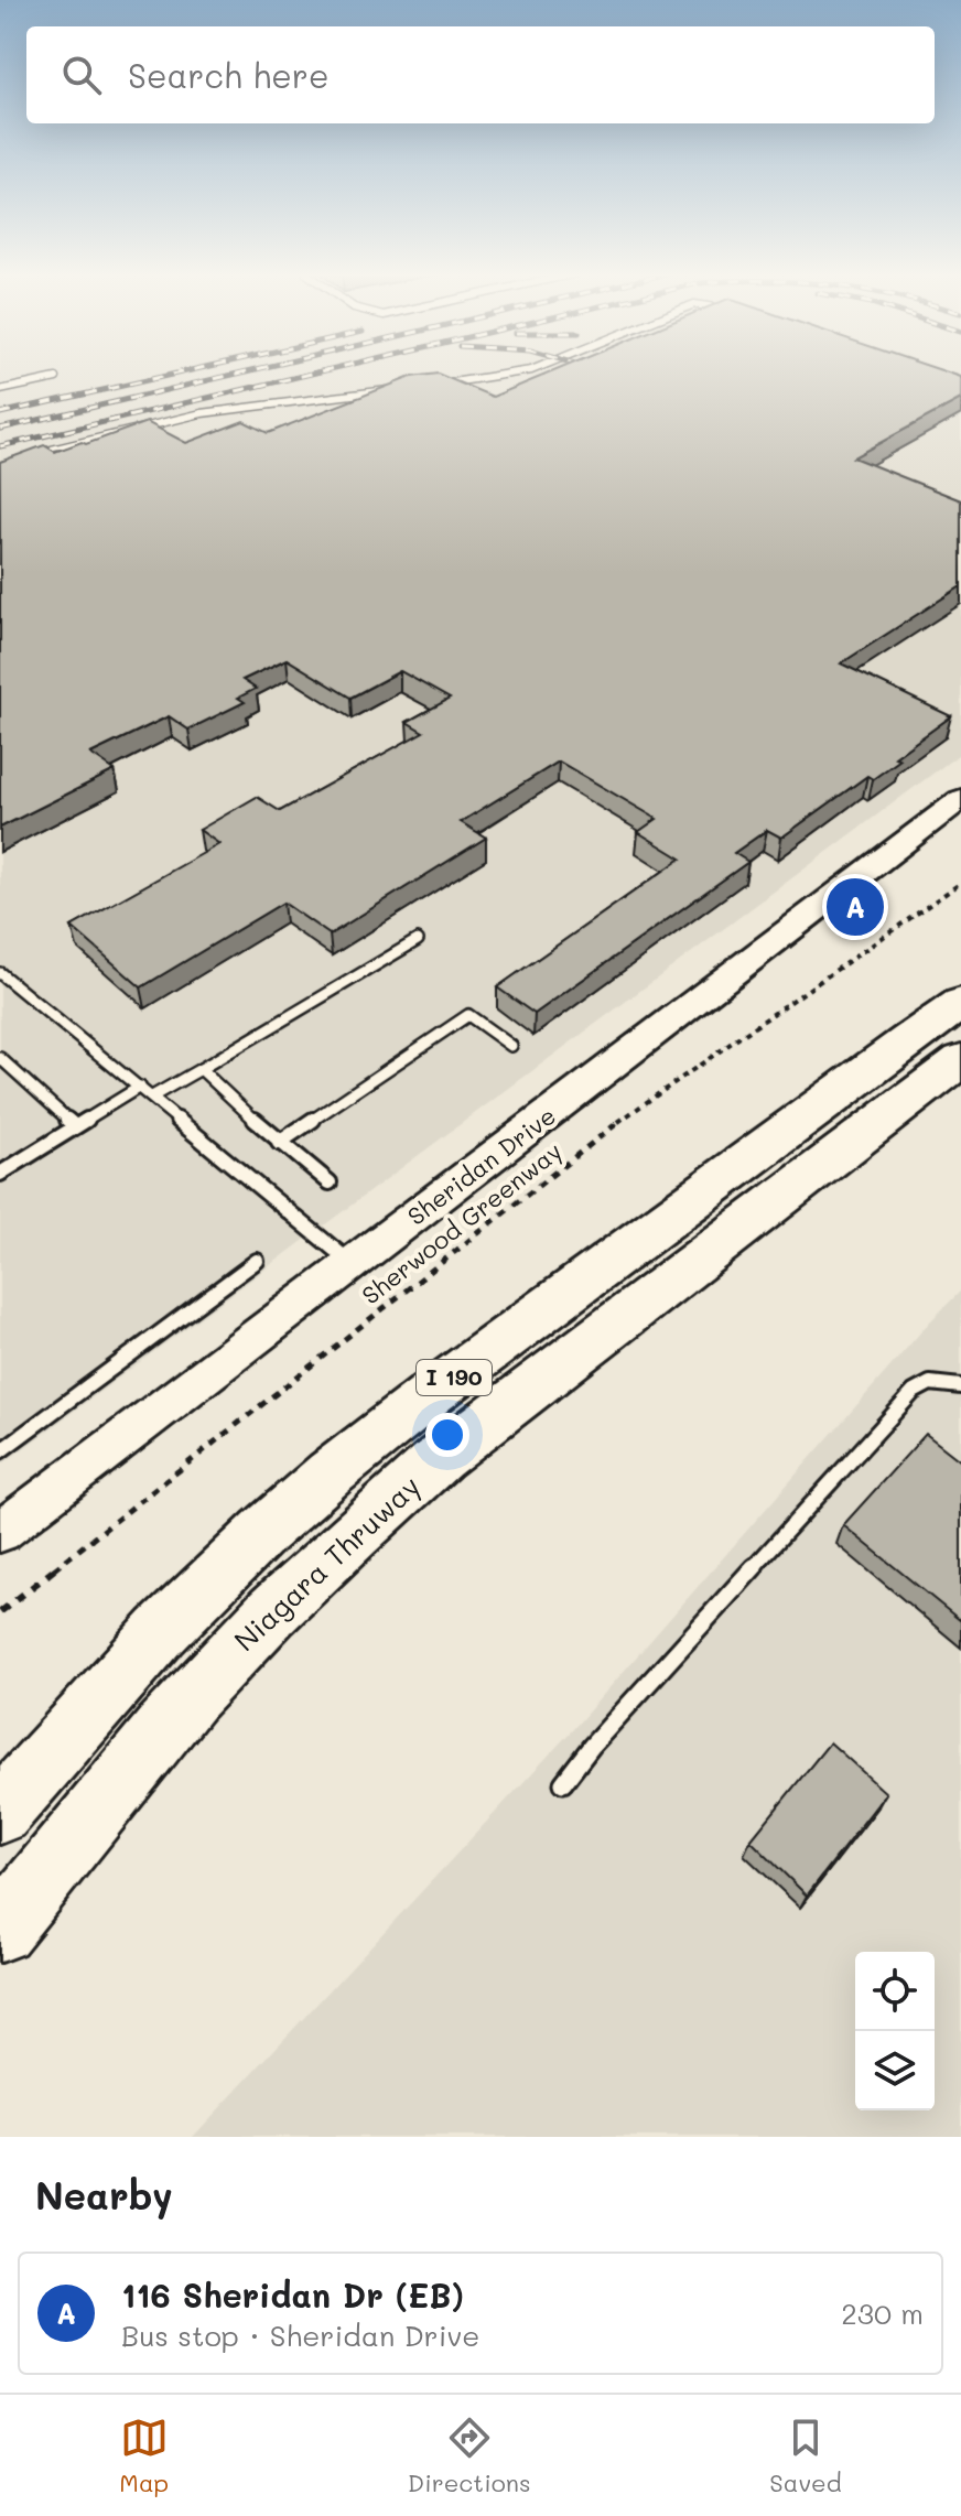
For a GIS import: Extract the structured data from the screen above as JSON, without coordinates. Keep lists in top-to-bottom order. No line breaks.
{"streets":{"highway":["I 190","Niagara Thruway"],"main road":["Sheridan Drive"],"path":["Sherwood Greenway"]},"page":{"search":"Search here","pins":"A","heading":"Nearby","list":[{"mark":"A","name":"116 Sheridan Dr (EB)","note":"Bus stop · Sheridan Drive","value":"230 m"}],"nav":["Map","Directions","Saved"]}}
